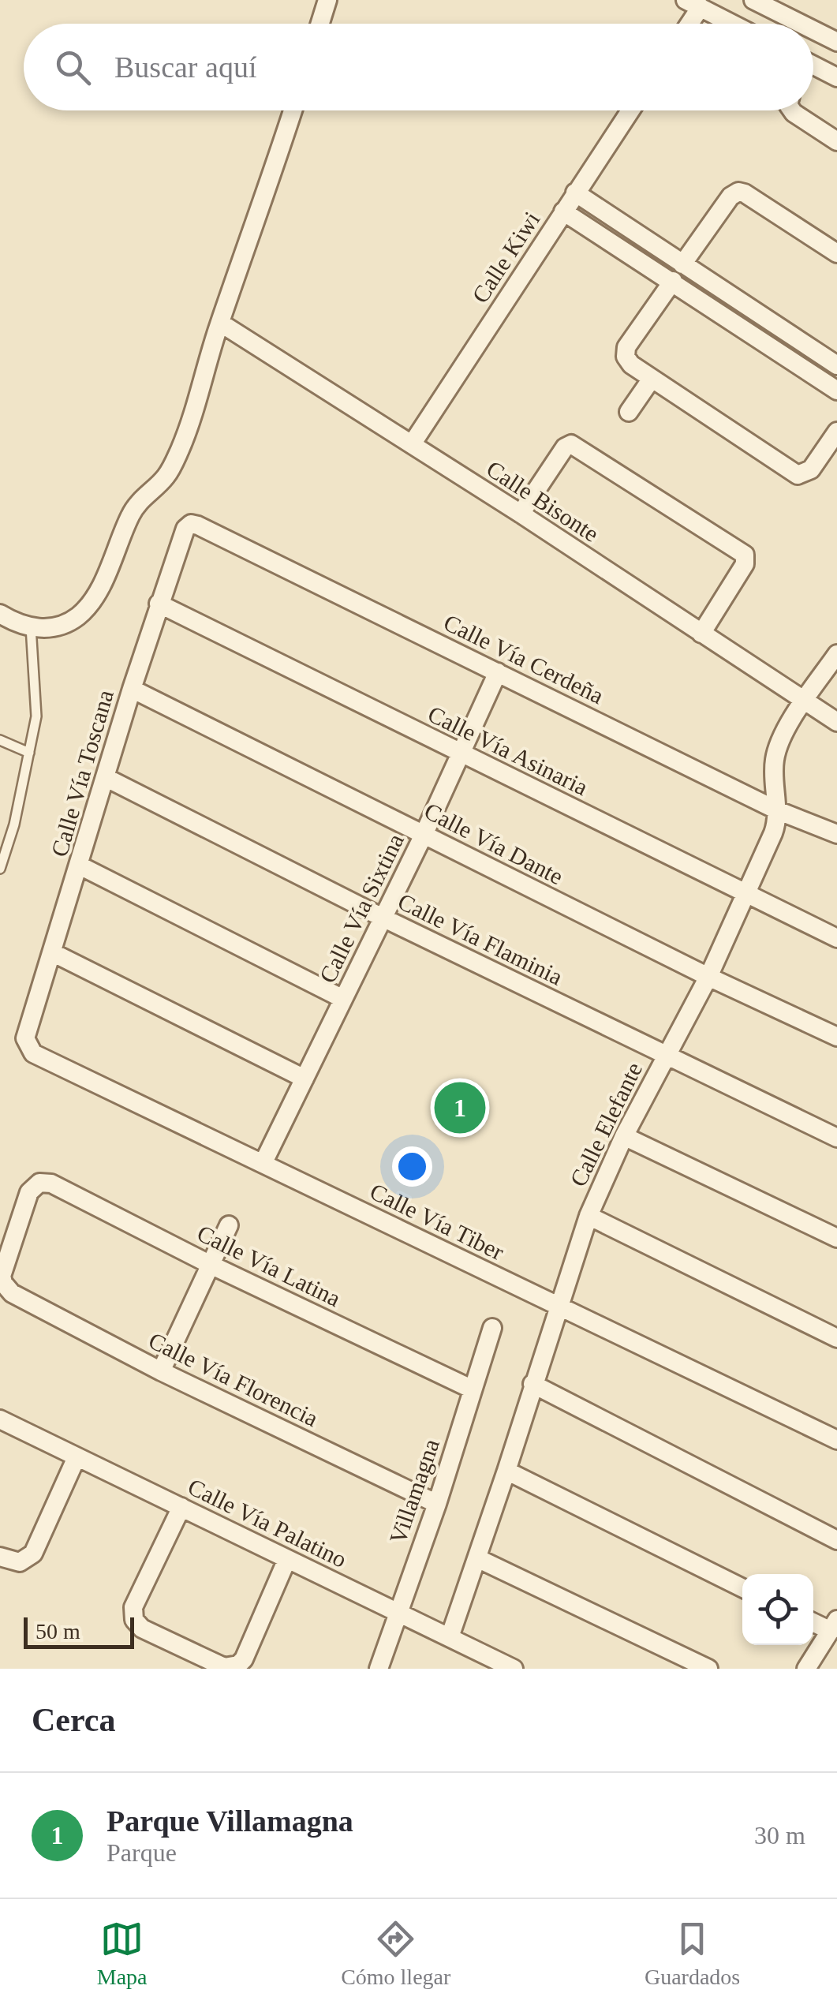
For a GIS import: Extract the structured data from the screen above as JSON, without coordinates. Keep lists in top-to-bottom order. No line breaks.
{"streets":{"street":["Calle Kiwi","Calle Bisonte","Calle Vía Cerdeña","Calle Vía Asinaria","Calle Vía Toscana","Calle Vía Dante","Calle Vía Sixtina","Calle Vía Flaminia","Calle Elefante","Calle Vía Tiber","Calle Vía Latina","Calle Vía Florencia","Villamagna","Calle Vía Palatino"]},"crossings":[["Calle Kiwi","Calle Bisonte"],["Calle Bisonte","Calle Elefante"],["Calle Vía Cerdeña","Calle Vía Toscana"],["Calle Vía Cerdeña","Calle Vía Sixtina"],["Calle Vía Cerdeña","Calle Elefante"],["Calle Vía Asinaria","Calle Vía Toscana"],["Calle Vía Asinaria","Calle Vía Sixtina"],["Calle Vía Asinaria","Calle Elefante"],["Calle Vía Toscana","Calle Vía Dante"],["Calle Vía Toscana","Calle Vía Flaminia"],["Calle Vía Toscana","Calle Vía Tiber"],["Calle Vía Dante","Calle Vía Sixtina"],["Calle Vía Dante","Calle Elefante"],["Calle Vía Sixtina","Calle Vía Flaminia"],["Calle Vía Sixtina","Calle Vía Tiber"],["Calle Vía Flaminia","Calle Elefante"],["Calle Elefante","Calle Vía Tiber"],["Calle Elefante","Calle Vía Palatino"],["Calle Vía Latina","Calle Vía Florencia"],["Calle Vía Latina","Villamagna"],["Calle Vía Florencia","Villamagna"],["Villamagna","Calle Vía Palatino"]],"scale_bar":"50 m","page":{"search":"Buscar aquí","pins":"1","scale":"50 m","heading":"Cerca","list":[{"mark":"1","name":"Parque Villamagna","note":"Parque","value":"30 m"}],"nav":["Mapa","Cómo llegar","Guardados"]}}
